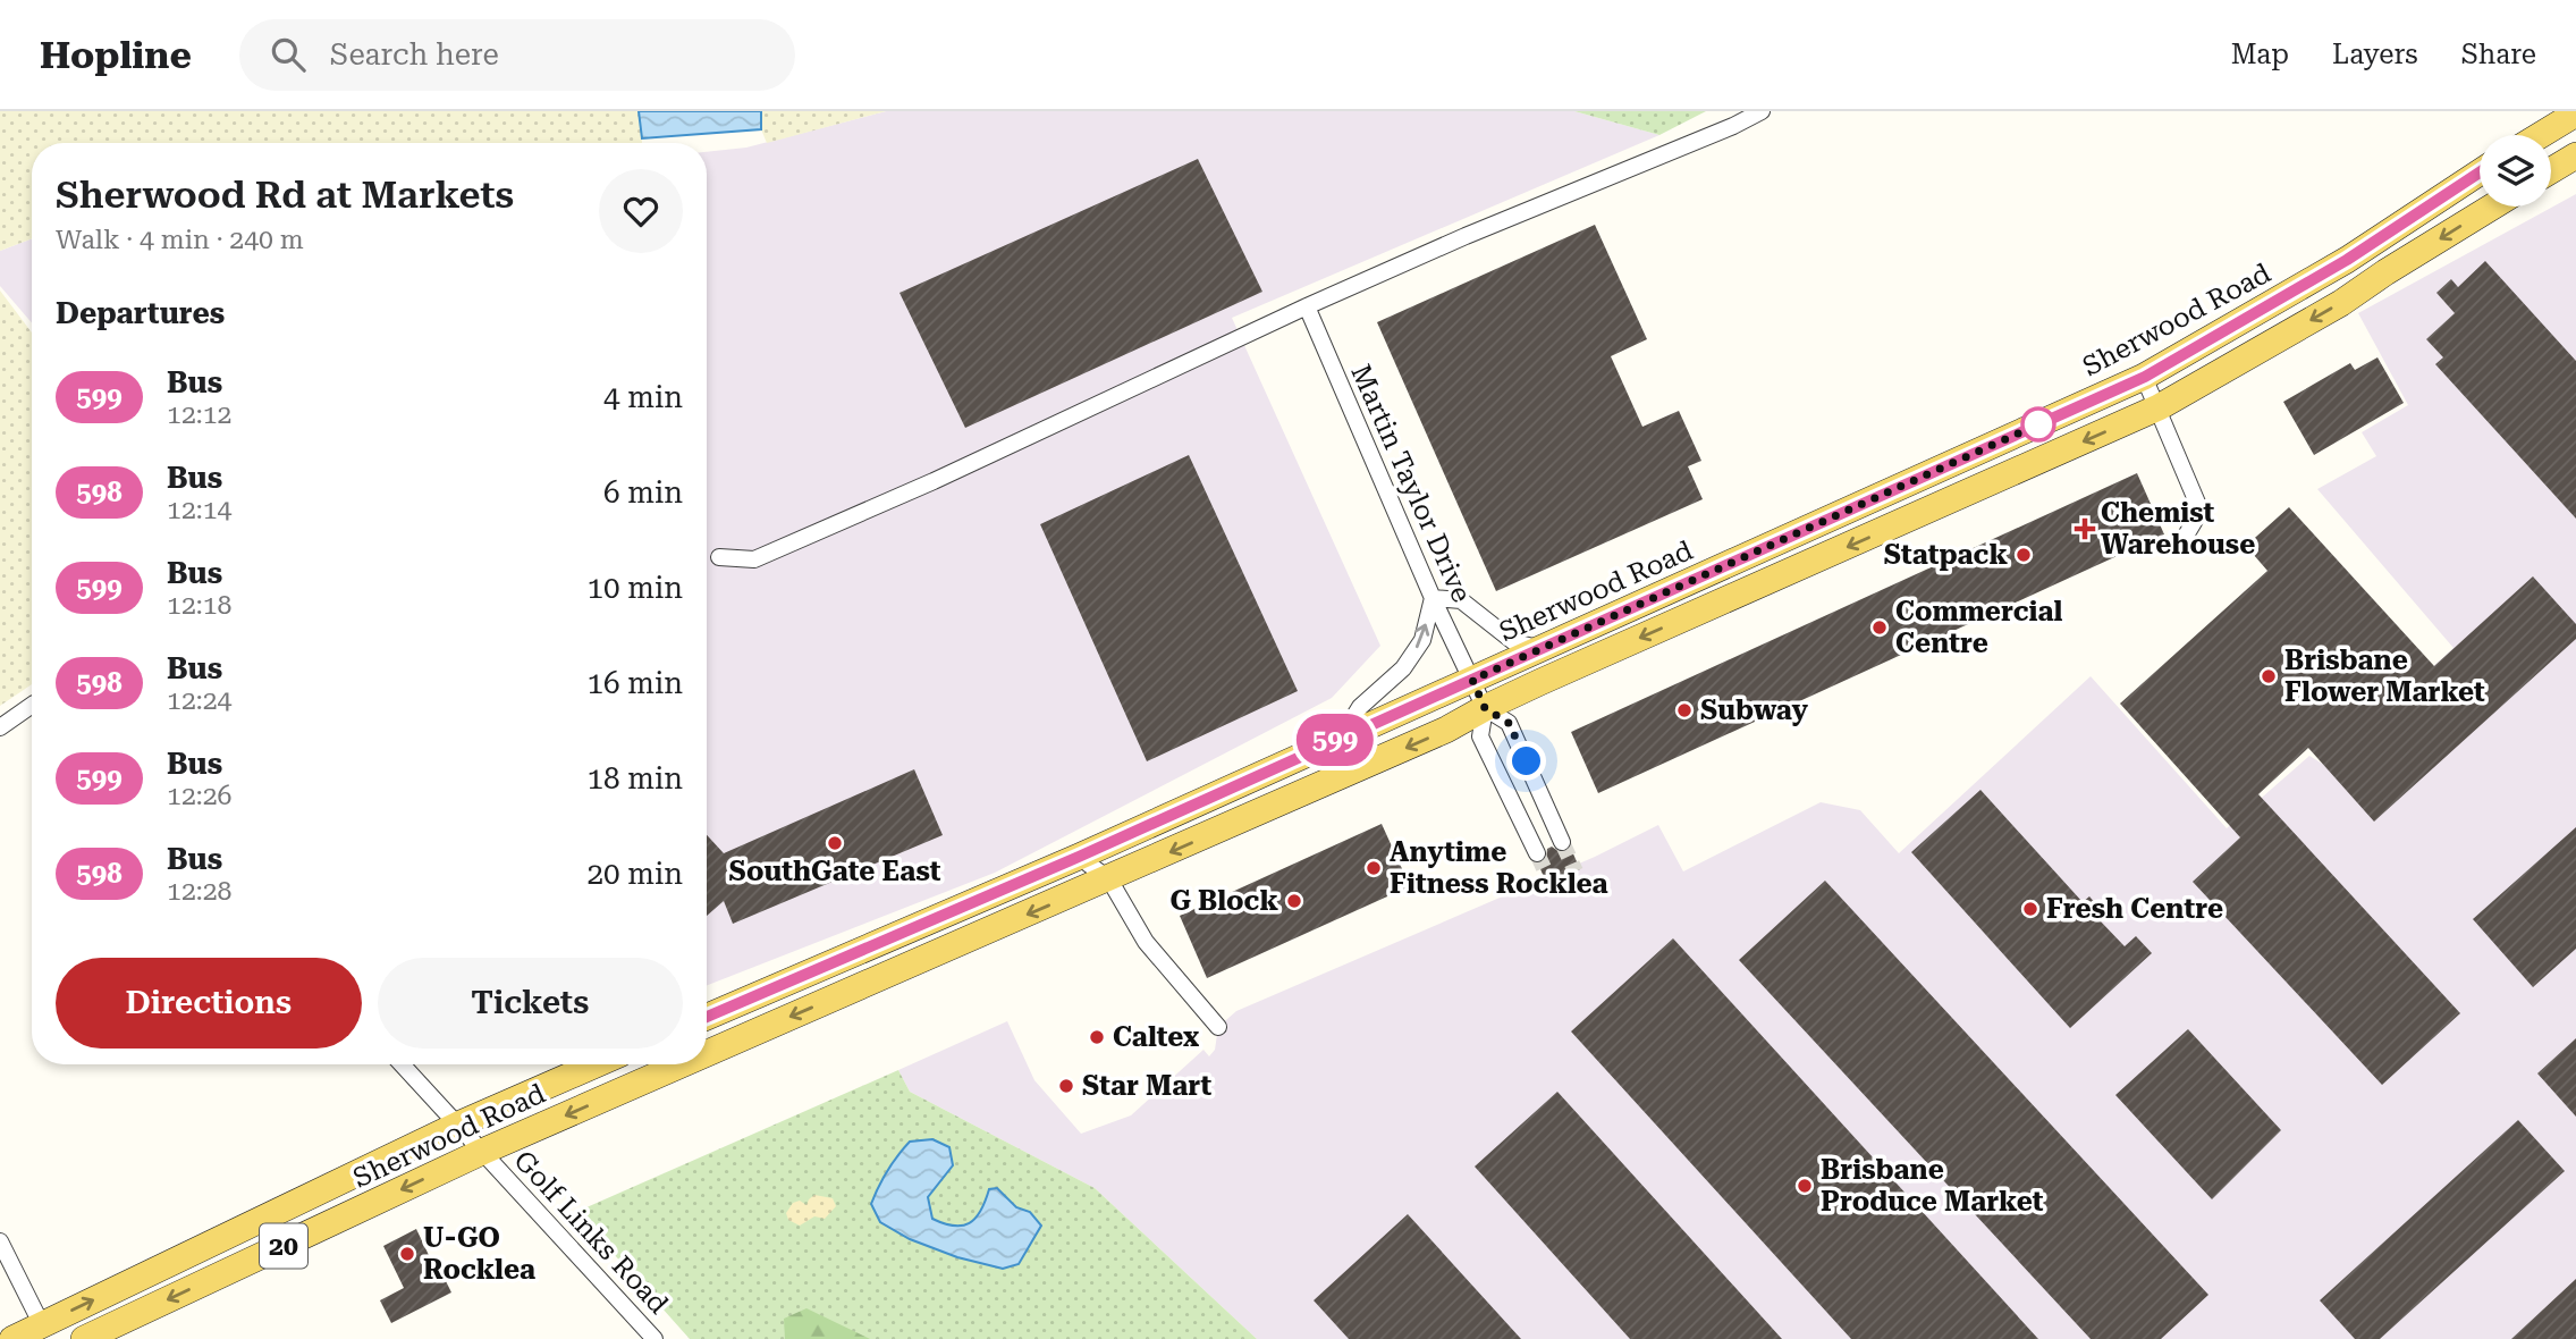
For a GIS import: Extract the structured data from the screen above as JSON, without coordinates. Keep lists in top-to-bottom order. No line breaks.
{"streets":{"main road":["Sherwood Road","20"],"street":["Martin Taylor Drive","Golf Links Road"]},"crossings":[["Sherwood Road","Martin Taylor Drive"],["Sherwood Road","Golf Links Road"]],"places":{"health":["Chemist Warehouse"],"other":["Statpack","Commercial Centre","Brisbane Flower Market","Subway","SouthGate East","Anytime Fitness Rocklea","G Block","Fresh Centre","Caltex","Star Mart","Brisbane Produce Market","U-GO Rocklea"]},"lines":["bus line 599"],"page":{"header":"Hopline","search":"Search here","nav":["Map","Layers","Share"],"on_map":"599","heading":[["Sherwood Rd at Markets","Walk · 4 min · 240 m"],"Departures"],"list":[{"mark":"599","name":"Bus","note":"12:12","value":"4 min"},{"mark":"598","name":"Bus","note":"12:14","value":"6 min"},{"mark":"599","name":"Bus","note":"12:18","value":"10 min"},{"mark":"598","name":"Bus","note":"12:24","value":"16 min"},{"mark":"599","name":"Bus","note":"12:26","value":"18 min"},{"mark":"598","name":"Bus","note":"12:28","value":"20 min"}],"buttons":["Directions","Tickets"]}}
